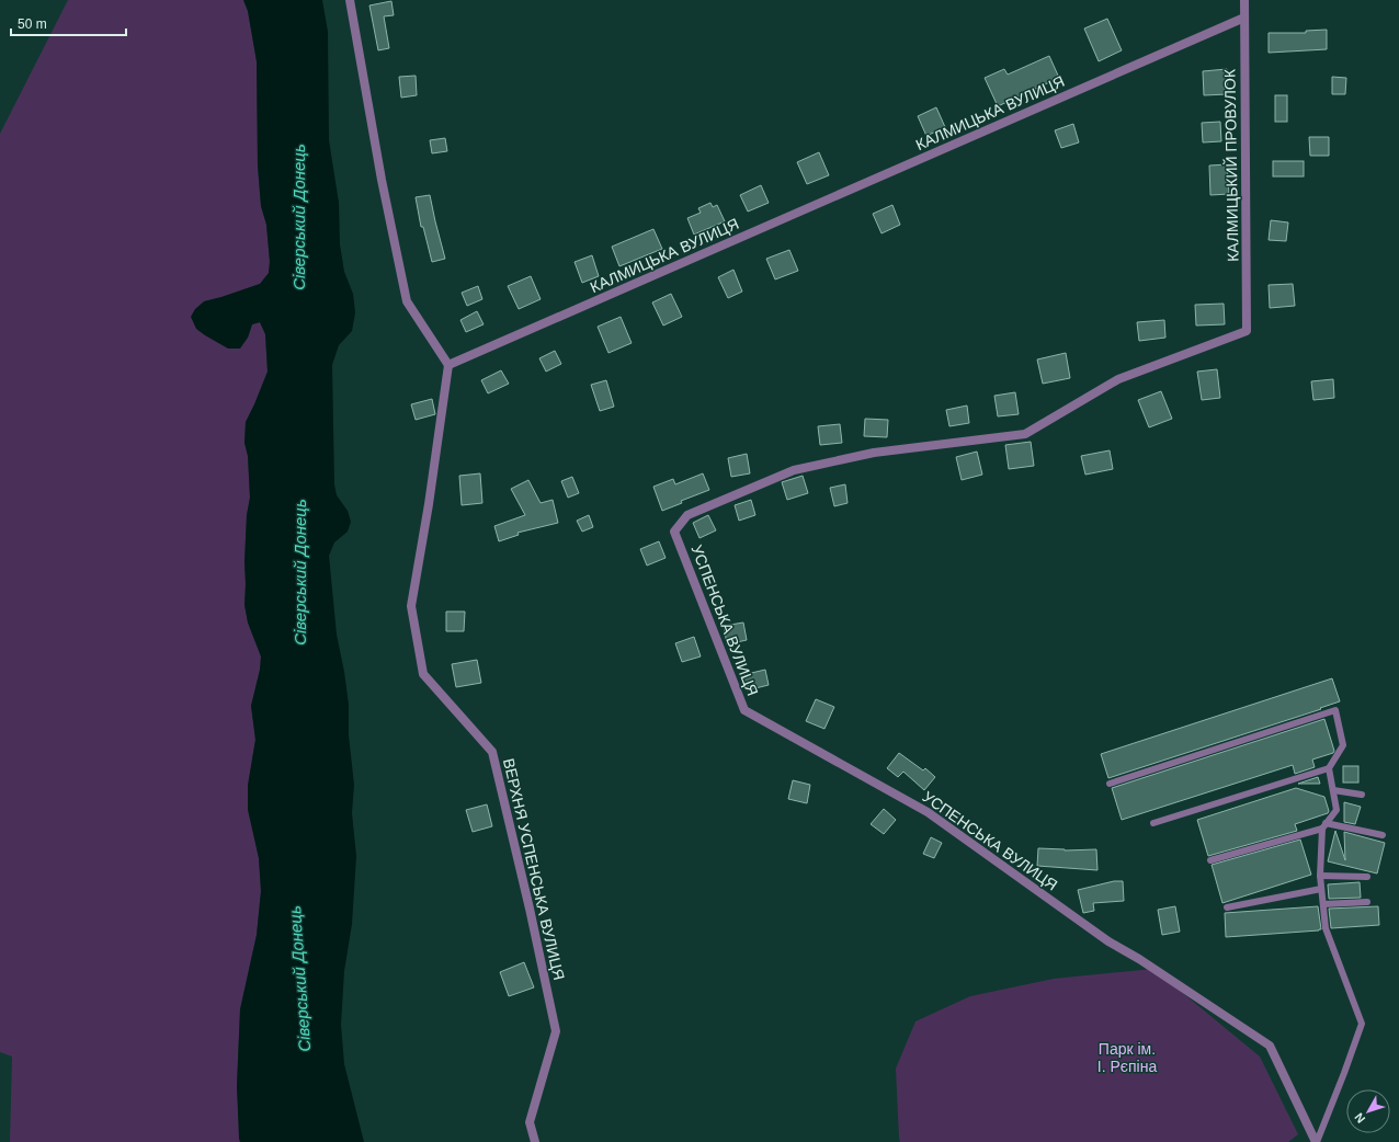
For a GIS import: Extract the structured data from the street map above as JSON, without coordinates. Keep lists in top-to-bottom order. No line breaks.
{"streets":{"street":["КАЛМИЦЬКА ВУЛИЦЯ","КАЛМИЦЬКИЙ ПРОВУЛОК","УСПЕНСЬКА ВУЛИЦЯ","ВЕРХНЯ УСПЕНСЬКА ВУЛИЦЯ"]},"crossings":[["КАЛМИЦЬКА ВУЛИЦЯ","КАЛМИЦЬКИЙ ПРОВУЛОК"],["КАЛМИЦЬКА ВУЛИЦЯ","ВЕРХНЯ УСПЕНСЬКА ВУЛИЦЯ"],["КАЛМИЦЬКИЙ ПРОВУЛОК","УСПЕНСЬКА ВУЛИЦЯ"]],"water":["Сіверський Донець"],"parks":["Парк ім. І. Рєпіна"],"scale_bar":"50 m","north":"bottom left"}
